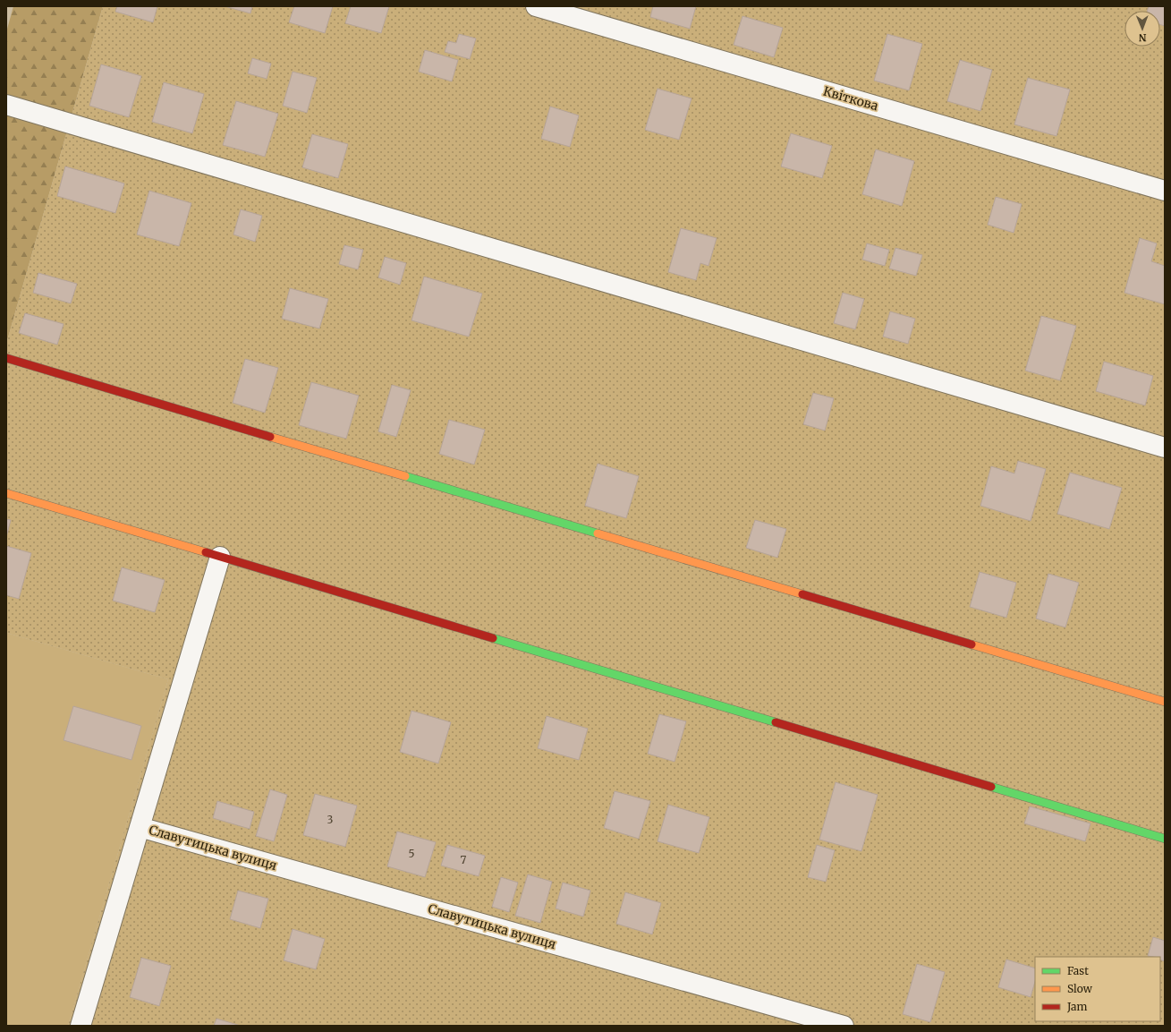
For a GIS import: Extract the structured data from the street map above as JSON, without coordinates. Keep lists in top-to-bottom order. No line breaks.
{"streets":{"street":["Квіткова","Славутицька вулиця"]},"house_numbers":["3","5","7"],"legend":["Fast","Slow","Jam"],"north":"bottom"}
